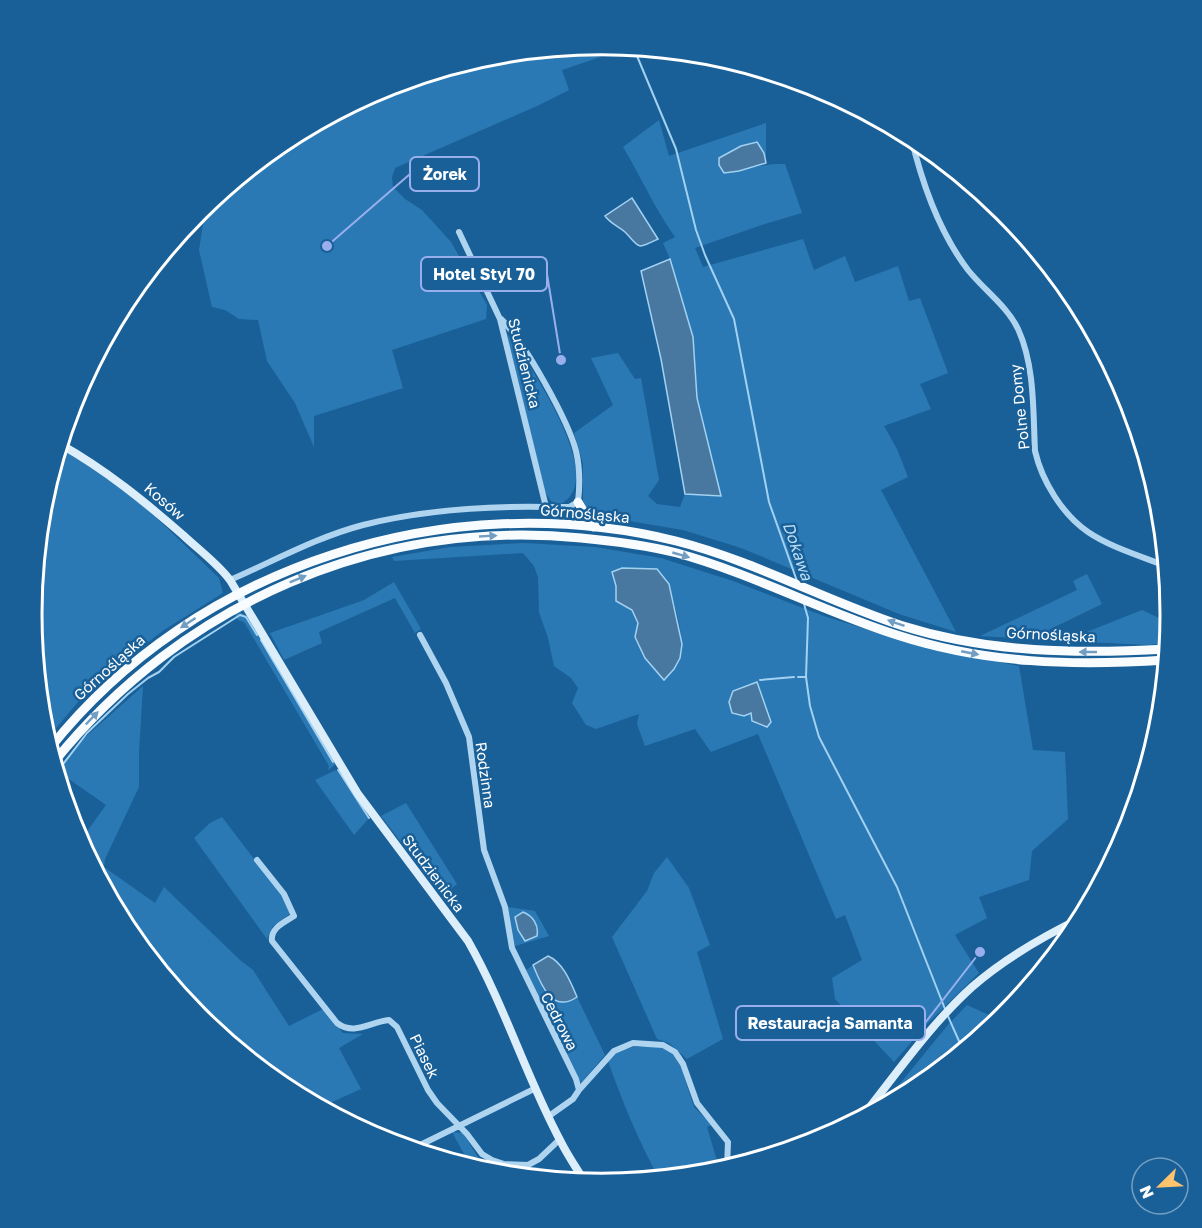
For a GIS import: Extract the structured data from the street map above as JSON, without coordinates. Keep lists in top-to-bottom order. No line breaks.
{"streets":{"main road":["Górnośląska"],"street":["Studzienicka","Polne Domy","Kosów","Rodzinna","Cedrowa","Piasek"]},"crossings":[["Studzienicka","Kosów"],["Studzienicka","Górnośląska"],["Studzienicka","Piasek"],["Kosów","Górnośląska"],["Rodzinna","Cedrowa"]],"water":["Dokawa"],"places":["Żorek","Hotel Styl 70","Restauracja Samanta"],"north":"bottom left"}
